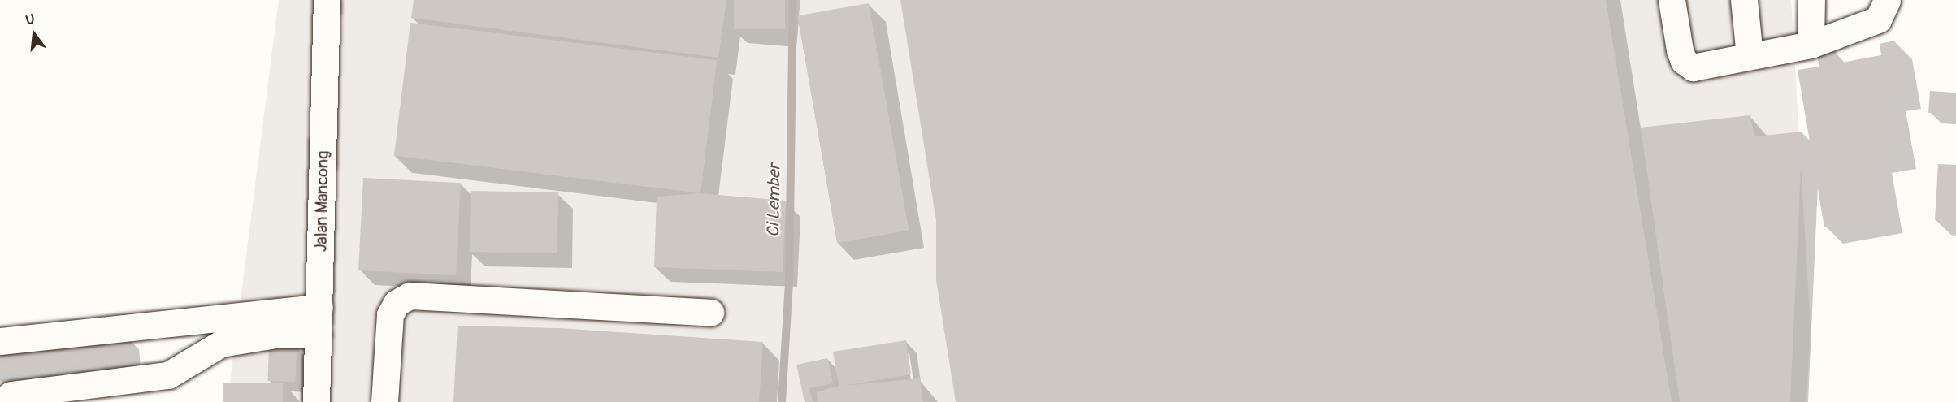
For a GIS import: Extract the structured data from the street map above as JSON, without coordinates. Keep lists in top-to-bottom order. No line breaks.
{"streets":{"street":["Jalan Mancong"]},"water":["Ci Lember"],"north":"top"}
